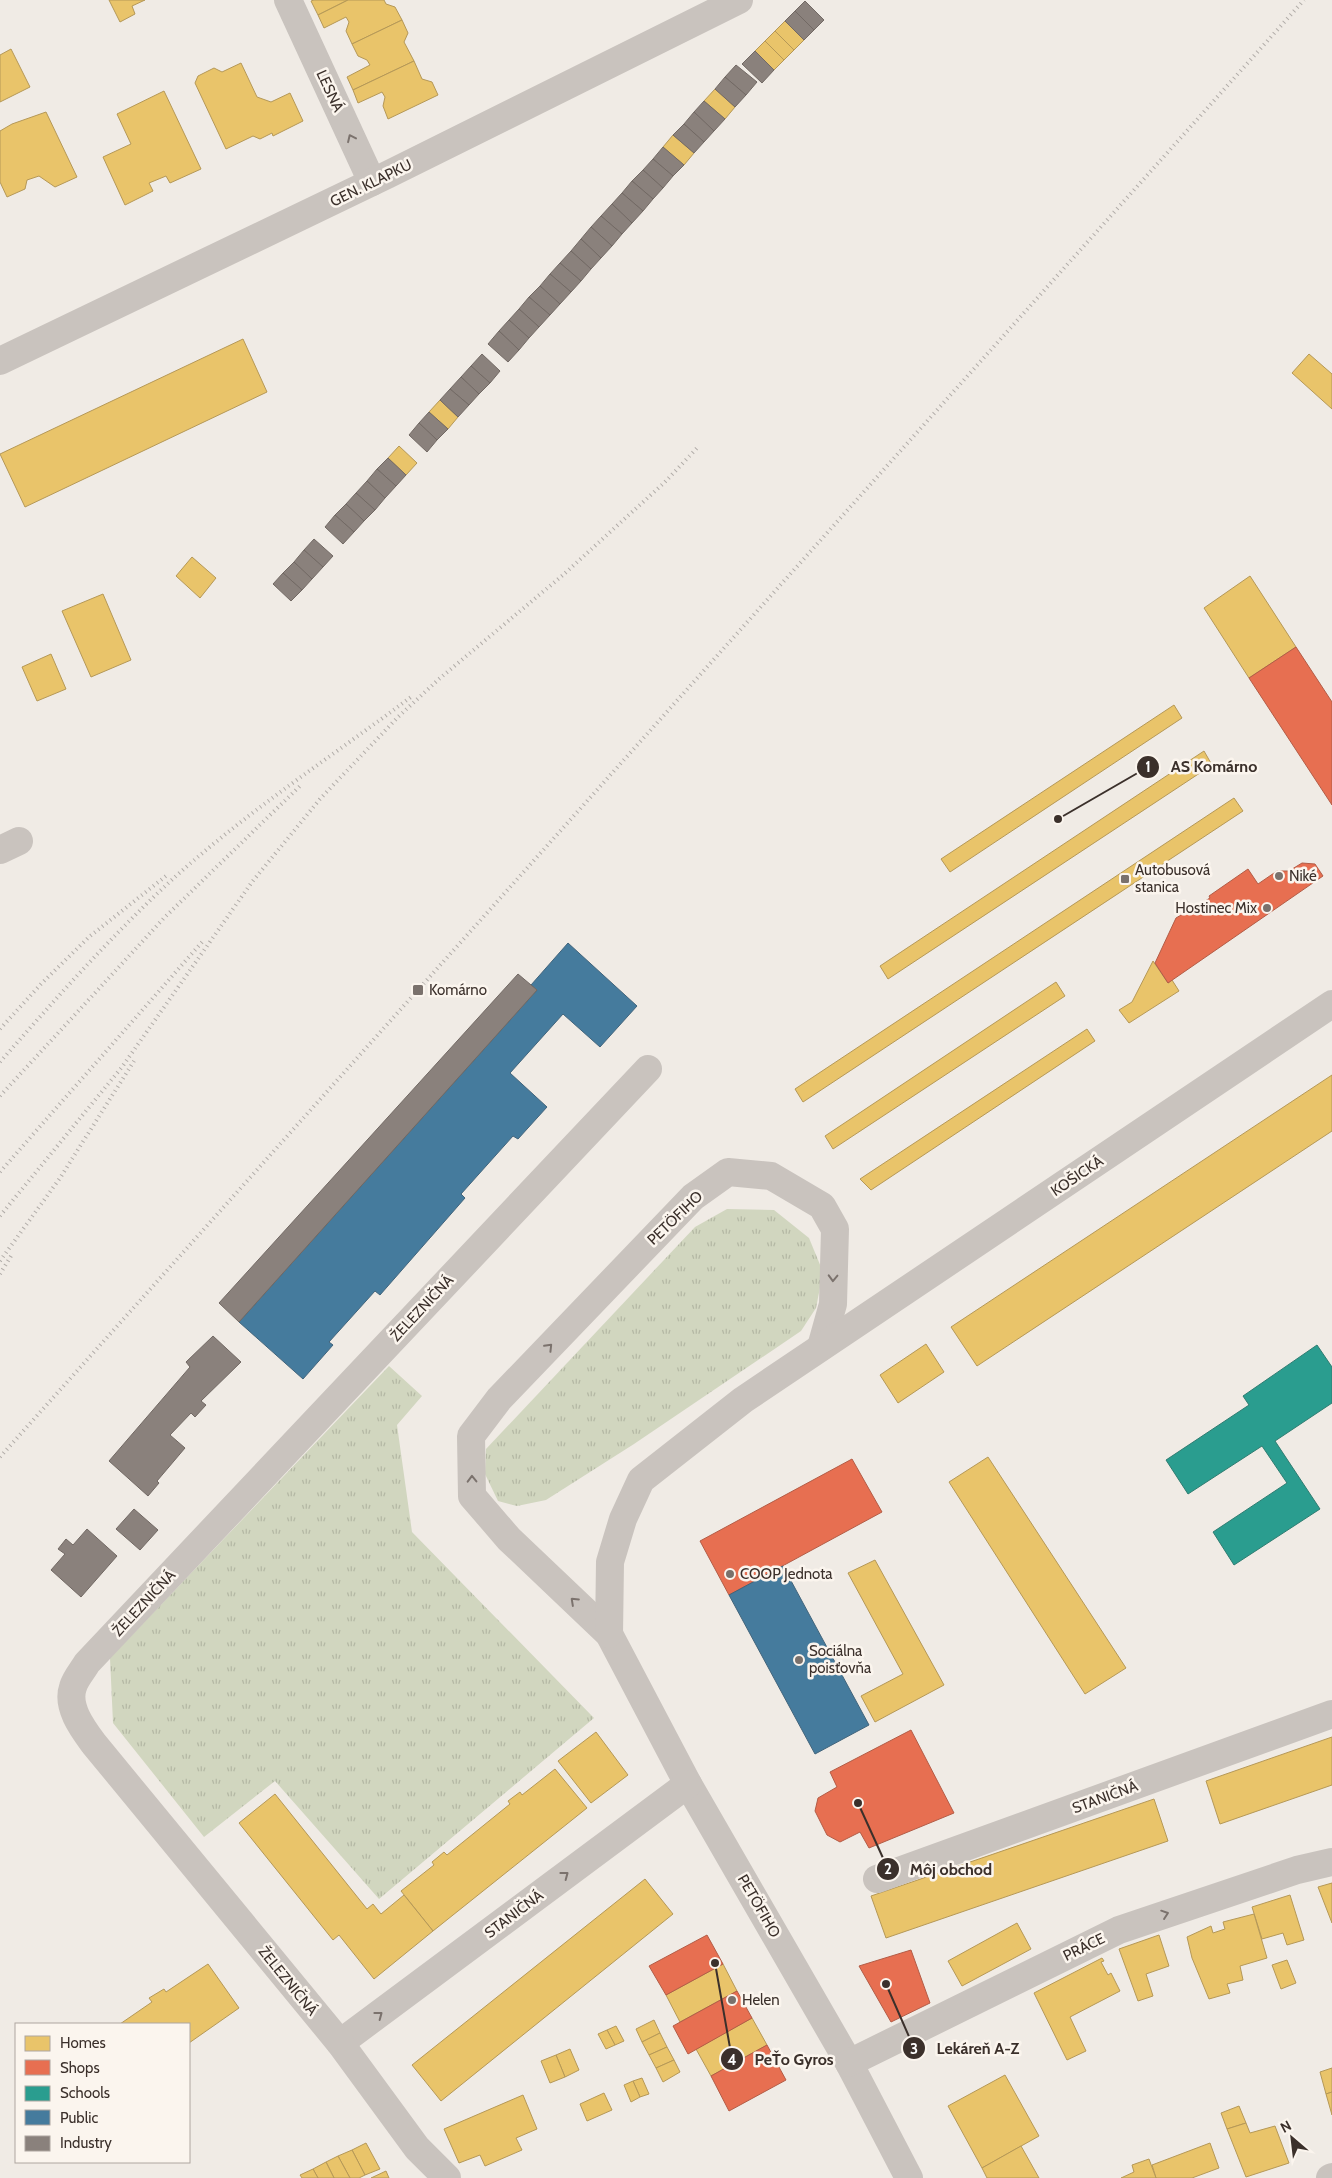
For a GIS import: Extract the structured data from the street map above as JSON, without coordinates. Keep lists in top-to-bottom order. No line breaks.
{"streets":{"street":["LESNÁ","GEN. KLAPKU","KOŠICKÁ","PETÖFIHO","ŽELEZNIČNÁ","STANIČNÁ","PRÁCE"]},"crossings":[["LESNÁ","GEN. KLAPKU"],["KOŠICKÁ","PETÖFIHO"],["PETÖFIHO","STANIČNÁ"],["PETÖFIHO","PRÁCE"],["ŽELEZNIČNÁ","STANIČNÁ"]],"one_way":["LESNÁ","STANIČNÁ","PRÁCE"],"places":{"other":["AS Komárno","Niké","Hostinec Mix","COOP Jednota","Sociálna poisťovňa","Môj obchod","PeŤo Gyros","Lekáreň A-Z","Helen"],"transit":["Autobusová stanica","Komárno"]},"legend":["Homes","Shops","Schools","Public","Industry"],"north":"top left"}
